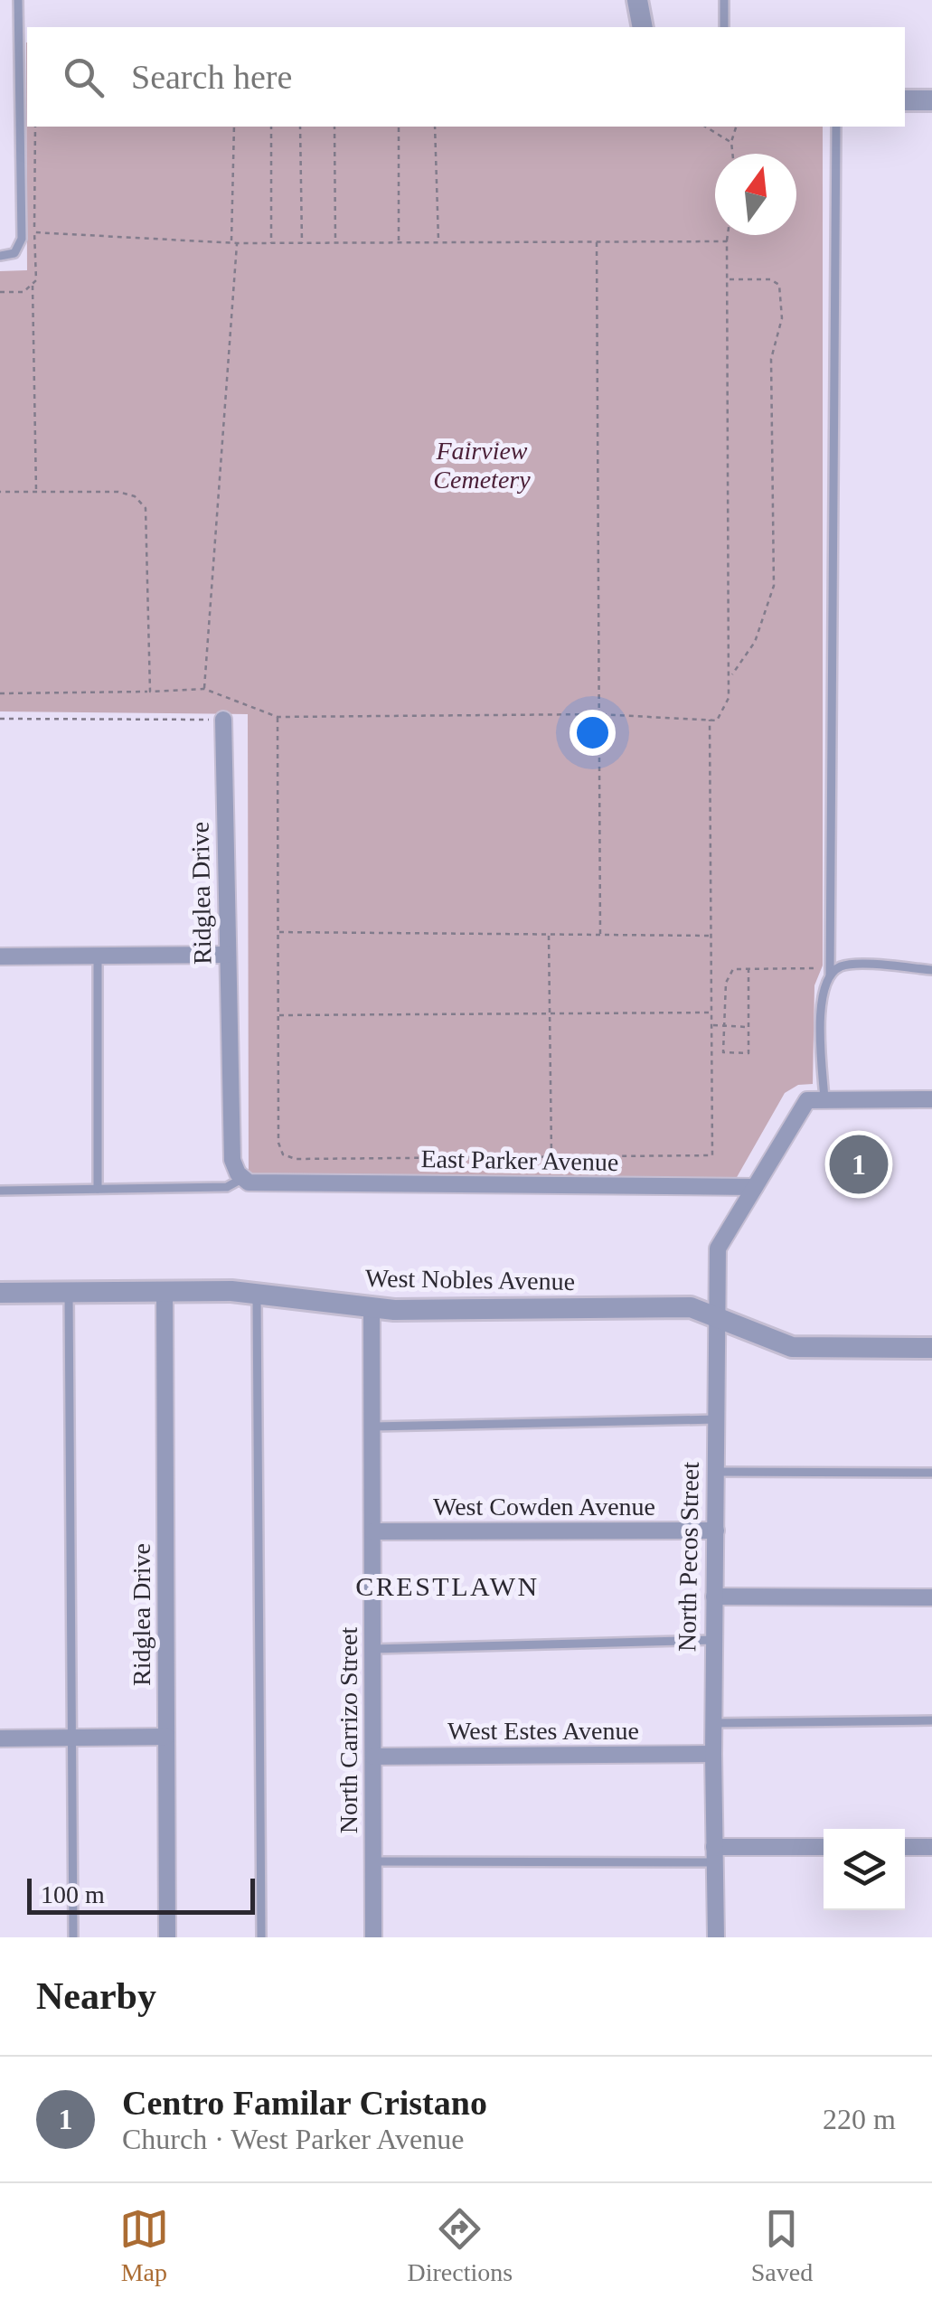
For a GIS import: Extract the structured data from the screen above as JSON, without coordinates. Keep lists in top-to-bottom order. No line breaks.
{"streets":{"street":["Ridglea Drive","East Parker Avenue","West Nobles Avenue","West Cowden Avenue","North Pecos Street","North Carrizo Street","West Estes Avenue"]},"crossings":[["Ridglea Drive","East Parker Avenue"],["Ridglea Drive","West Nobles Avenue"],["East Parker Avenue","North Pecos Street"],["West Nobles Avenue","North Pecos Street"],["West Nobles Avenue","North Carrizo Street"],["West Cowden Avenue","North Pecos Street"],["West Cowden Avenue","North Carrizo Street"],["North Pecos Street","West Estes Avenue"],["North Carrizo Street","West Estes Avenue"]],"districts":["CRESTLAWN"],"parks":["Fairview Cemetery"],"scale_bar":"100 m","north":"top","page":{"search":"Search here","pins":"1","scale":"100 m","heading":"Nearby","list":[{"mark":"1","name":"Centro Familar Cristano","note":"Church · West Parker Avenue","value":"220 m"}],"nav":["Map","Directions","Saved"]}}
